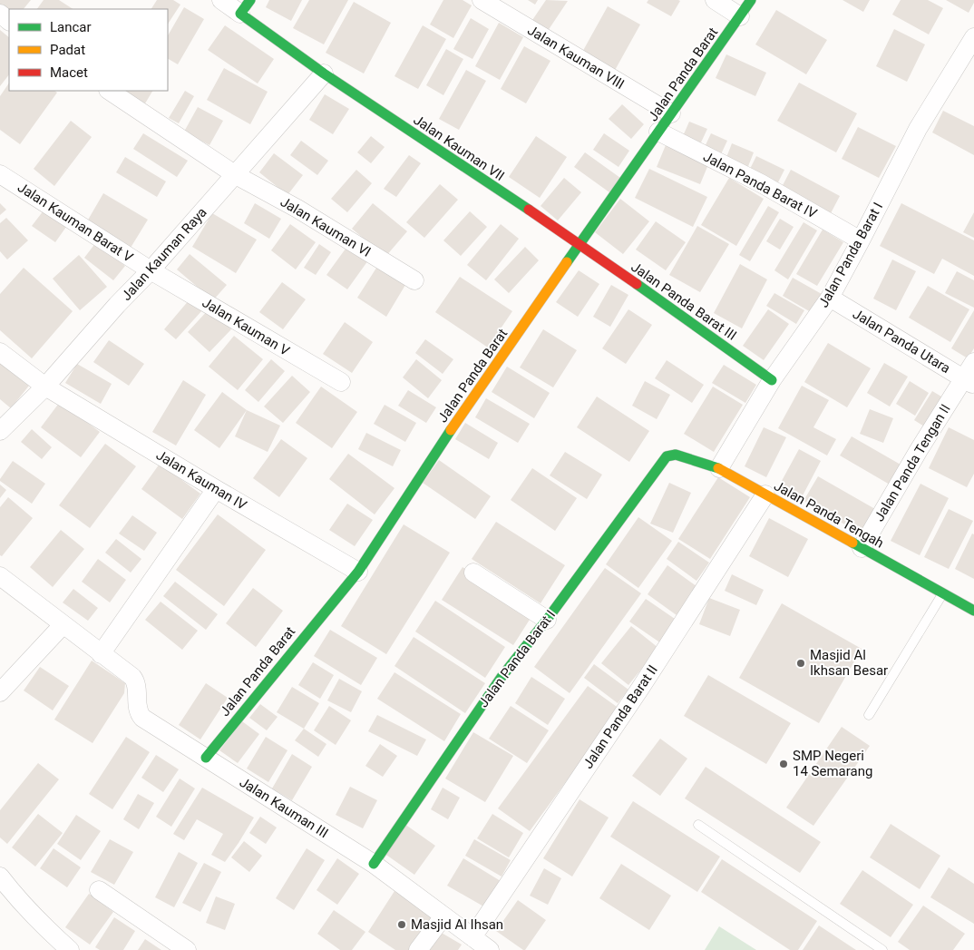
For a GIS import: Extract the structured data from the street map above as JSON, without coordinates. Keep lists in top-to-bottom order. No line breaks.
{"streets":{"street":["Jalan Kauman VIII","Jalan Panda Barat","Jalan Kauman VII","Jalan Panda Barat IV","Jalan Kauman Barat V","Jalan Kauman VI","Jalan Kauman Raya","Jalan Panda Barat I","Jalan Panda Barat III","Jalan Kauman V","Jalan Panda Utara","Jalan Panda Tengan II","Jalan Kauman IV","Jalan Panda Tengah","Jalan Panda Barat II","Jalan Kauman III"]},"crossings":[["Jalan Kauman VIII","Jalan Panda Barat"],["Jalan Panda Barat","Jalan Kauman VII"],["Jalan Panda Barat","Jalan Panda Barat IV"],["Jalan Panda Barat","Jalan Panda Barat III"],["Jalan Panda Barat","Jalan Kauman IV"],["Jalan Panda Barat","Jalan Kauman III"],["Jalan Kauman VII","Jalan Kauman Raya"],["Jalan Kauman VII","Jalan Panda Barat III"],["Jalan Panda Barat IV","Jalan Panda Barat I"],["Jalan Kauman Barat V","Jalan Kauman Raya"],["Jalan Kauman Barat V","Jalan Kauman V"],["Jalan Kauman VI","Jalan Kauman Raya"],["Jalan Kauman Raya","Jalan Kauman V"],["Jalan Kauman Raya","Jalan Kauman IV"],["Jalan Panda Barat I","Jalan Panda Barat III"],["Jalan Panda Barat I","Jalan Panda Utara"],["Jalan Panda Barat I","Jalan Panda Tengah"],["Jalan Panda Barat I","Jalan Kauman III"],["Jalan Panda Utara","Jalan Panda Tengan II"],["Jalan Panda Tengan II","Jalan Panda Tengah"],["Jalan Panda Tengah","Jalan Panda Barat II"],["Jalan Panda Barat II","Jalan Kauman III"]],"places":["Masjid Al Ikhsan Besar","SMP Negeri 14 Semarang","Masjid Al Ihsan"],"legend":["Lancar","Padat","Macet"]}
